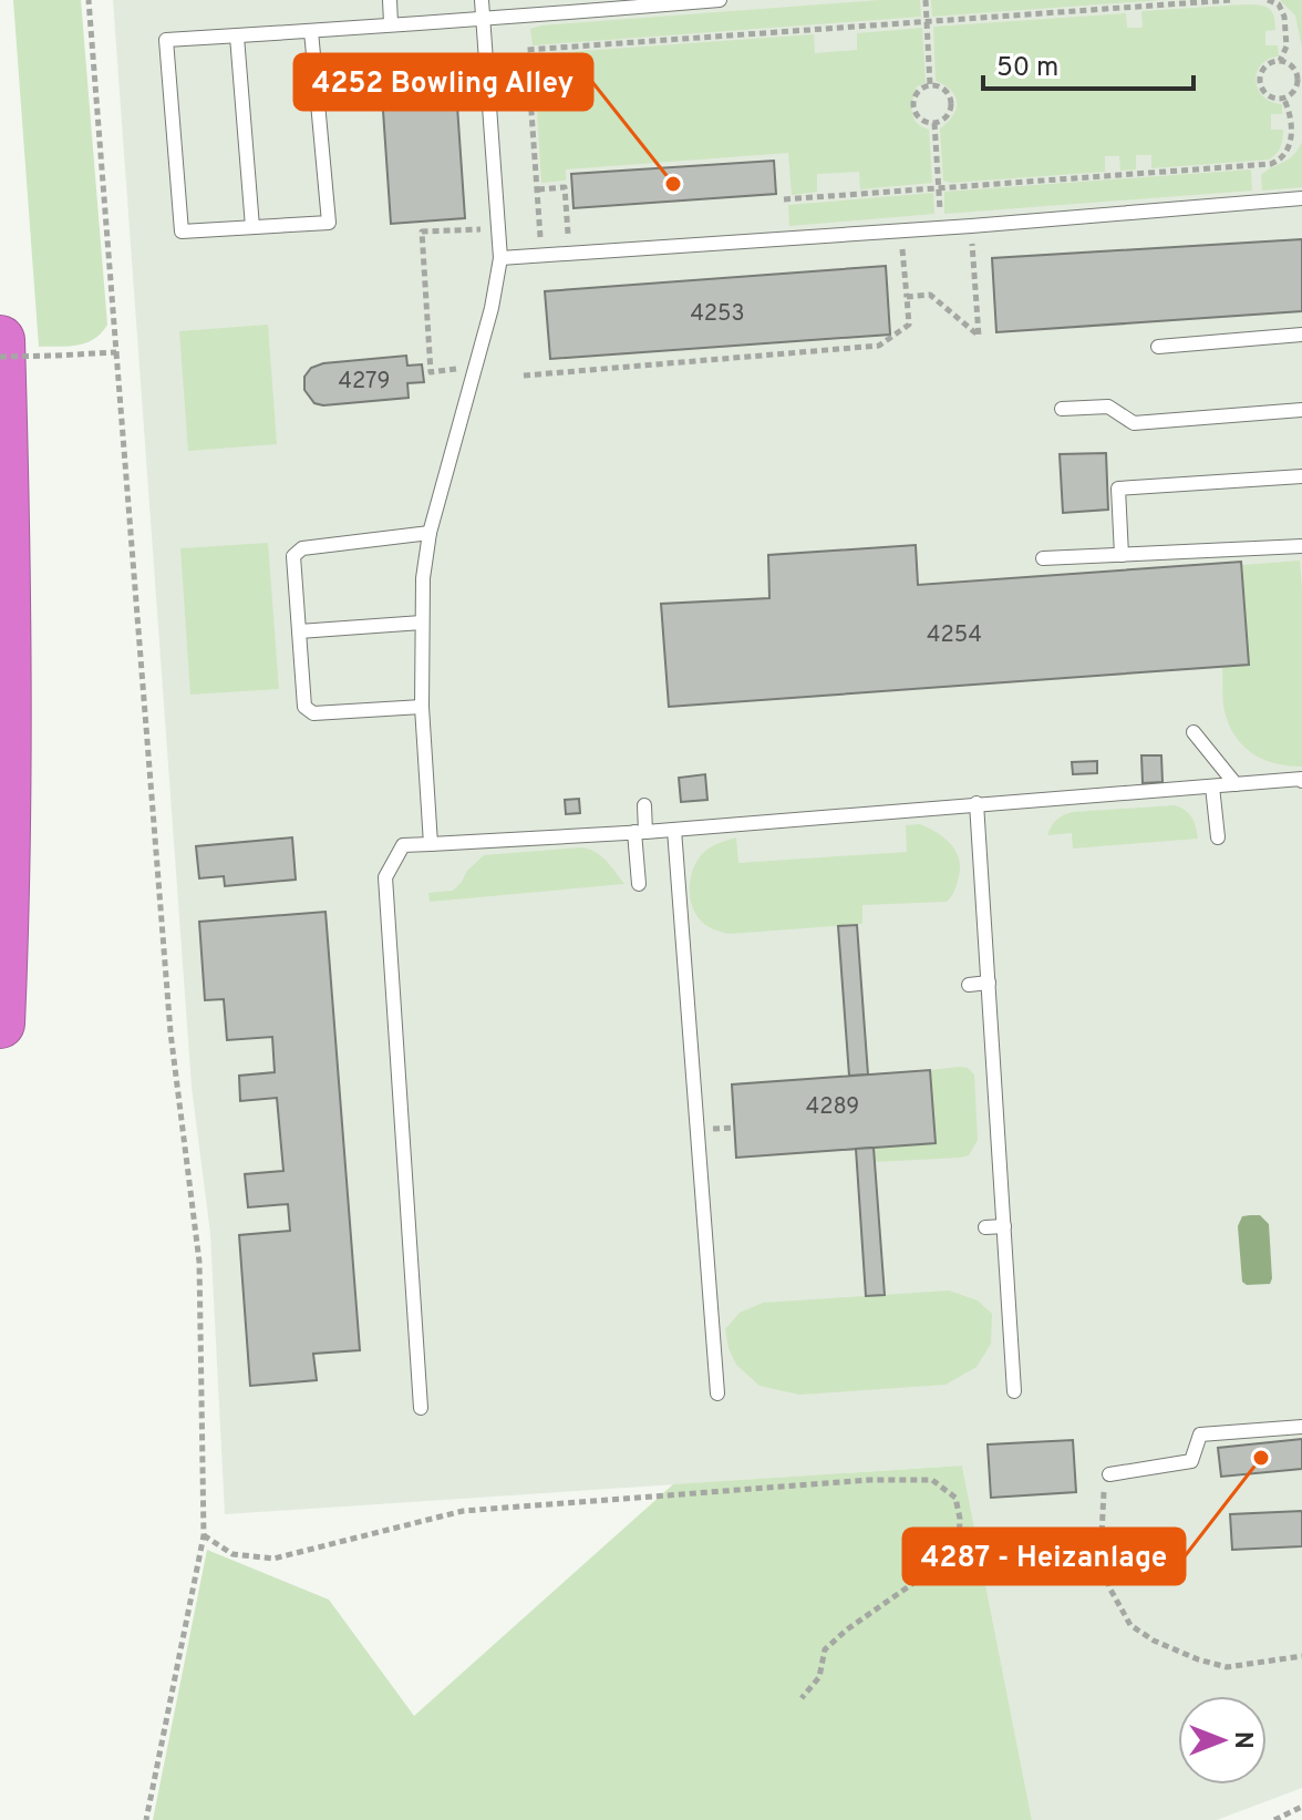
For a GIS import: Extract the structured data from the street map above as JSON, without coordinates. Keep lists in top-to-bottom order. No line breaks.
{"places":["4252 Bowling Alley","4287 - Heizanlage"],"house_numbers":["4253","4279","4254","4289"],"scale_bar":"50 m","north":"right"}
